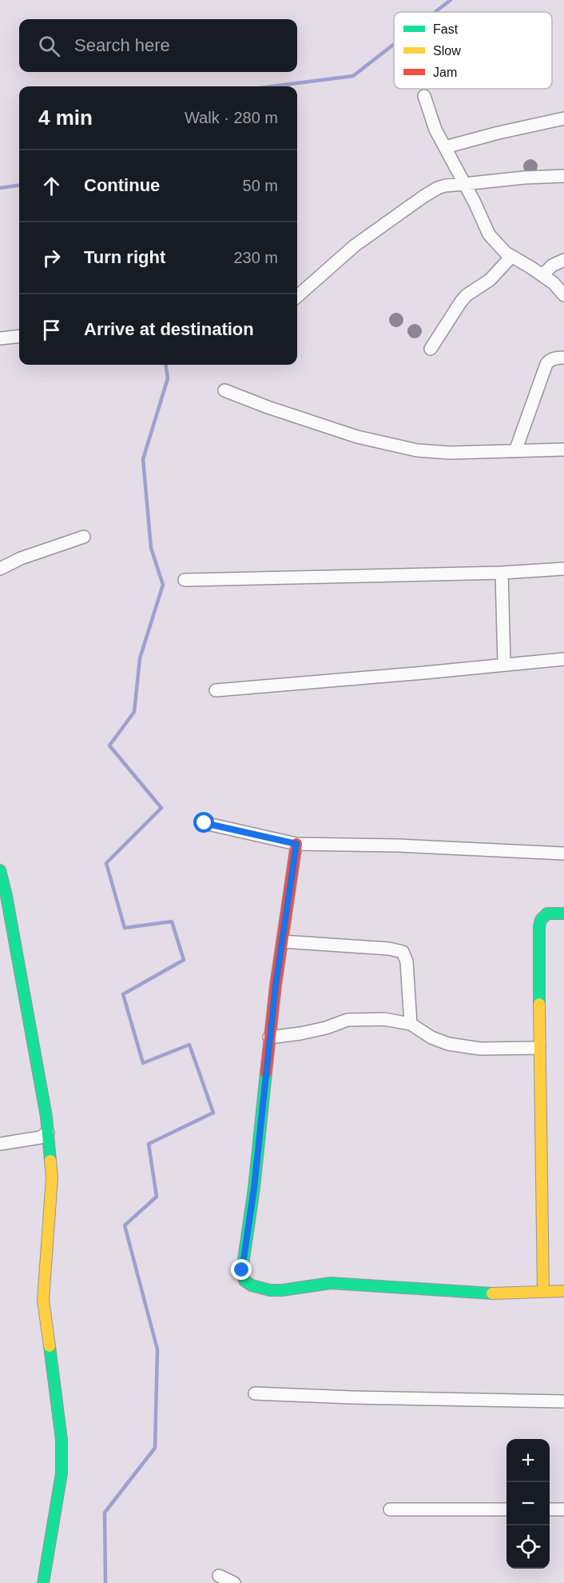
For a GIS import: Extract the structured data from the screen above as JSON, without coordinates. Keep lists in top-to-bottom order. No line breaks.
{"legend":["Fast","Slow","Jam"],"page":{"search":"Search here","heading":["4 min","Walk · 280 m"],"list":[["Continue","50 m"],["Turn right","230 m"],"Arrive at destination"],"map_buttons":["+","−"]}}
